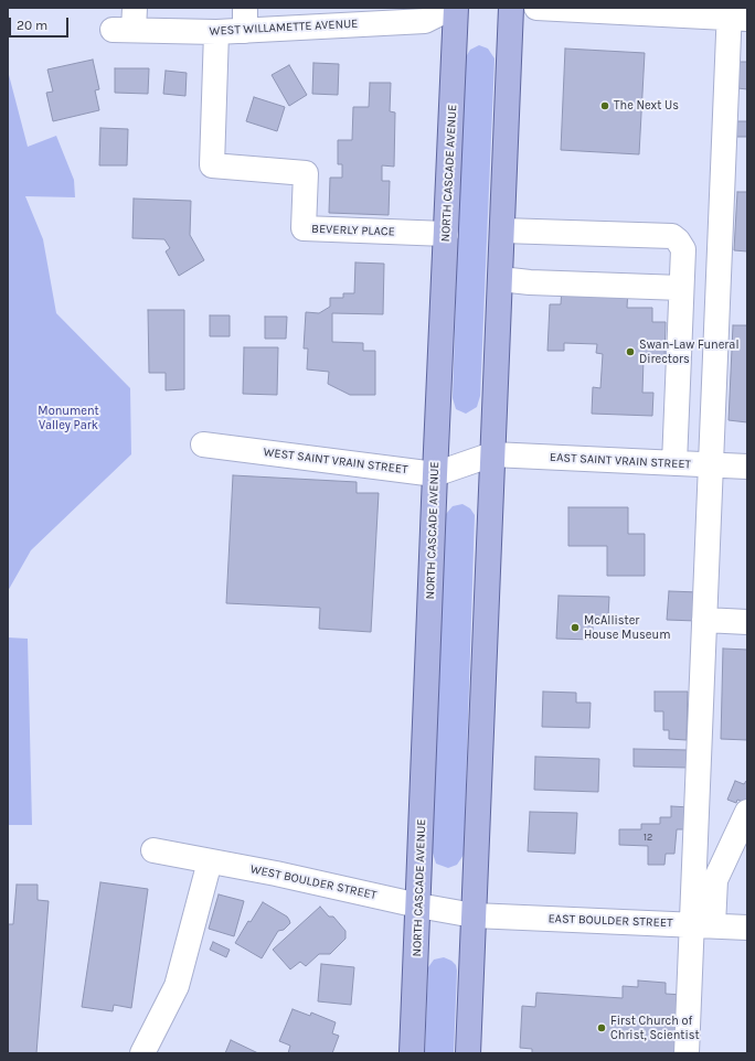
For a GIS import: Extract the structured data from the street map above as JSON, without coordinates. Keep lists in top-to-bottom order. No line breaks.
{"streets":{"main road":["NORTH CASCADE AVENUE"],"street":["WEST WILLAMETTE AVENUE","BEVERLY PLACE","WEST SAINT VRAIN STREET","EAST SAINT VRAIN STREET","WEST BOULDER STREET","EAST BOULDER STREET"]},"crossings":[["WEST WILLAMETTE AVENUE","BEVERLY PLACE"],["NORTH CASCADE AVENUE","BEVERLY PLACE"],["NORTH CASCADE AVENUE","WEST SAINT VRAIN STREET"],["NORTH CASCADE AVENUE","WEST BOULDER STREET"],["WEST SAINT VRAIN STREET","EAST SAINT VRAIN STREET"],["WEST BOULDER STREET","EAST BOULDER STREET"]],"parks":["Monument Valley Park"],"places":["The Next Us","Swan-Law Funeral Directors","McAllister House Museum","First Church of Christ, Scientist"],"house_numbers":["12"],"scale_bar":"20 m"}
